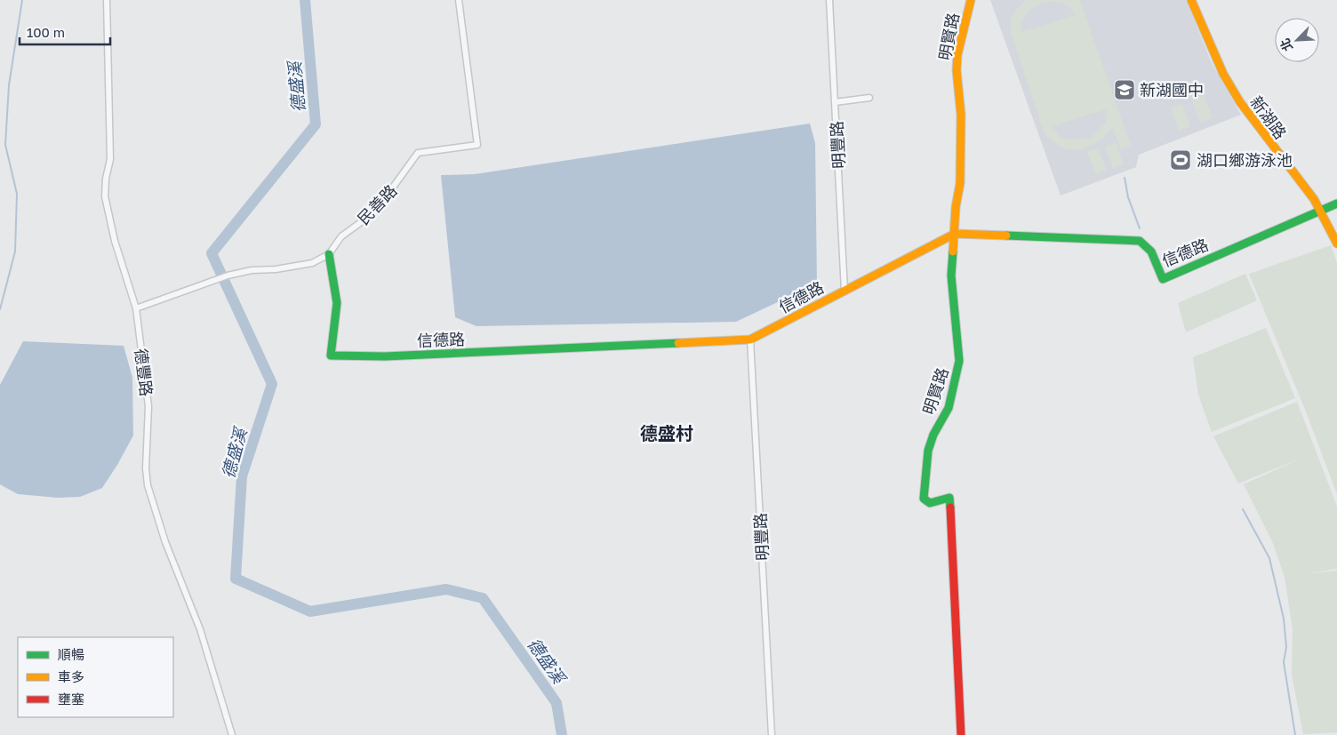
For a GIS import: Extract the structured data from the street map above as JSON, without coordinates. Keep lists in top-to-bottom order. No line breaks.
{"streets":{"street":["明賢路","新湖路","明豐路","民善路","信德路","德豐路"]},"crossings":[["明賢路","信德路"],["新湖路","信德路"],["明豐路","信德路"],["民善路","信德路"],["民善路","德豐路"]],"districts":["德盛村"],"water":["德盛溪"],"places":{"school or university":["新湖國中"],"sports":["湖口鄉游泳池"]},"legend":["順暢","車多","壅塞"],"scale_bar":"100 m","north":"bottom left"}
